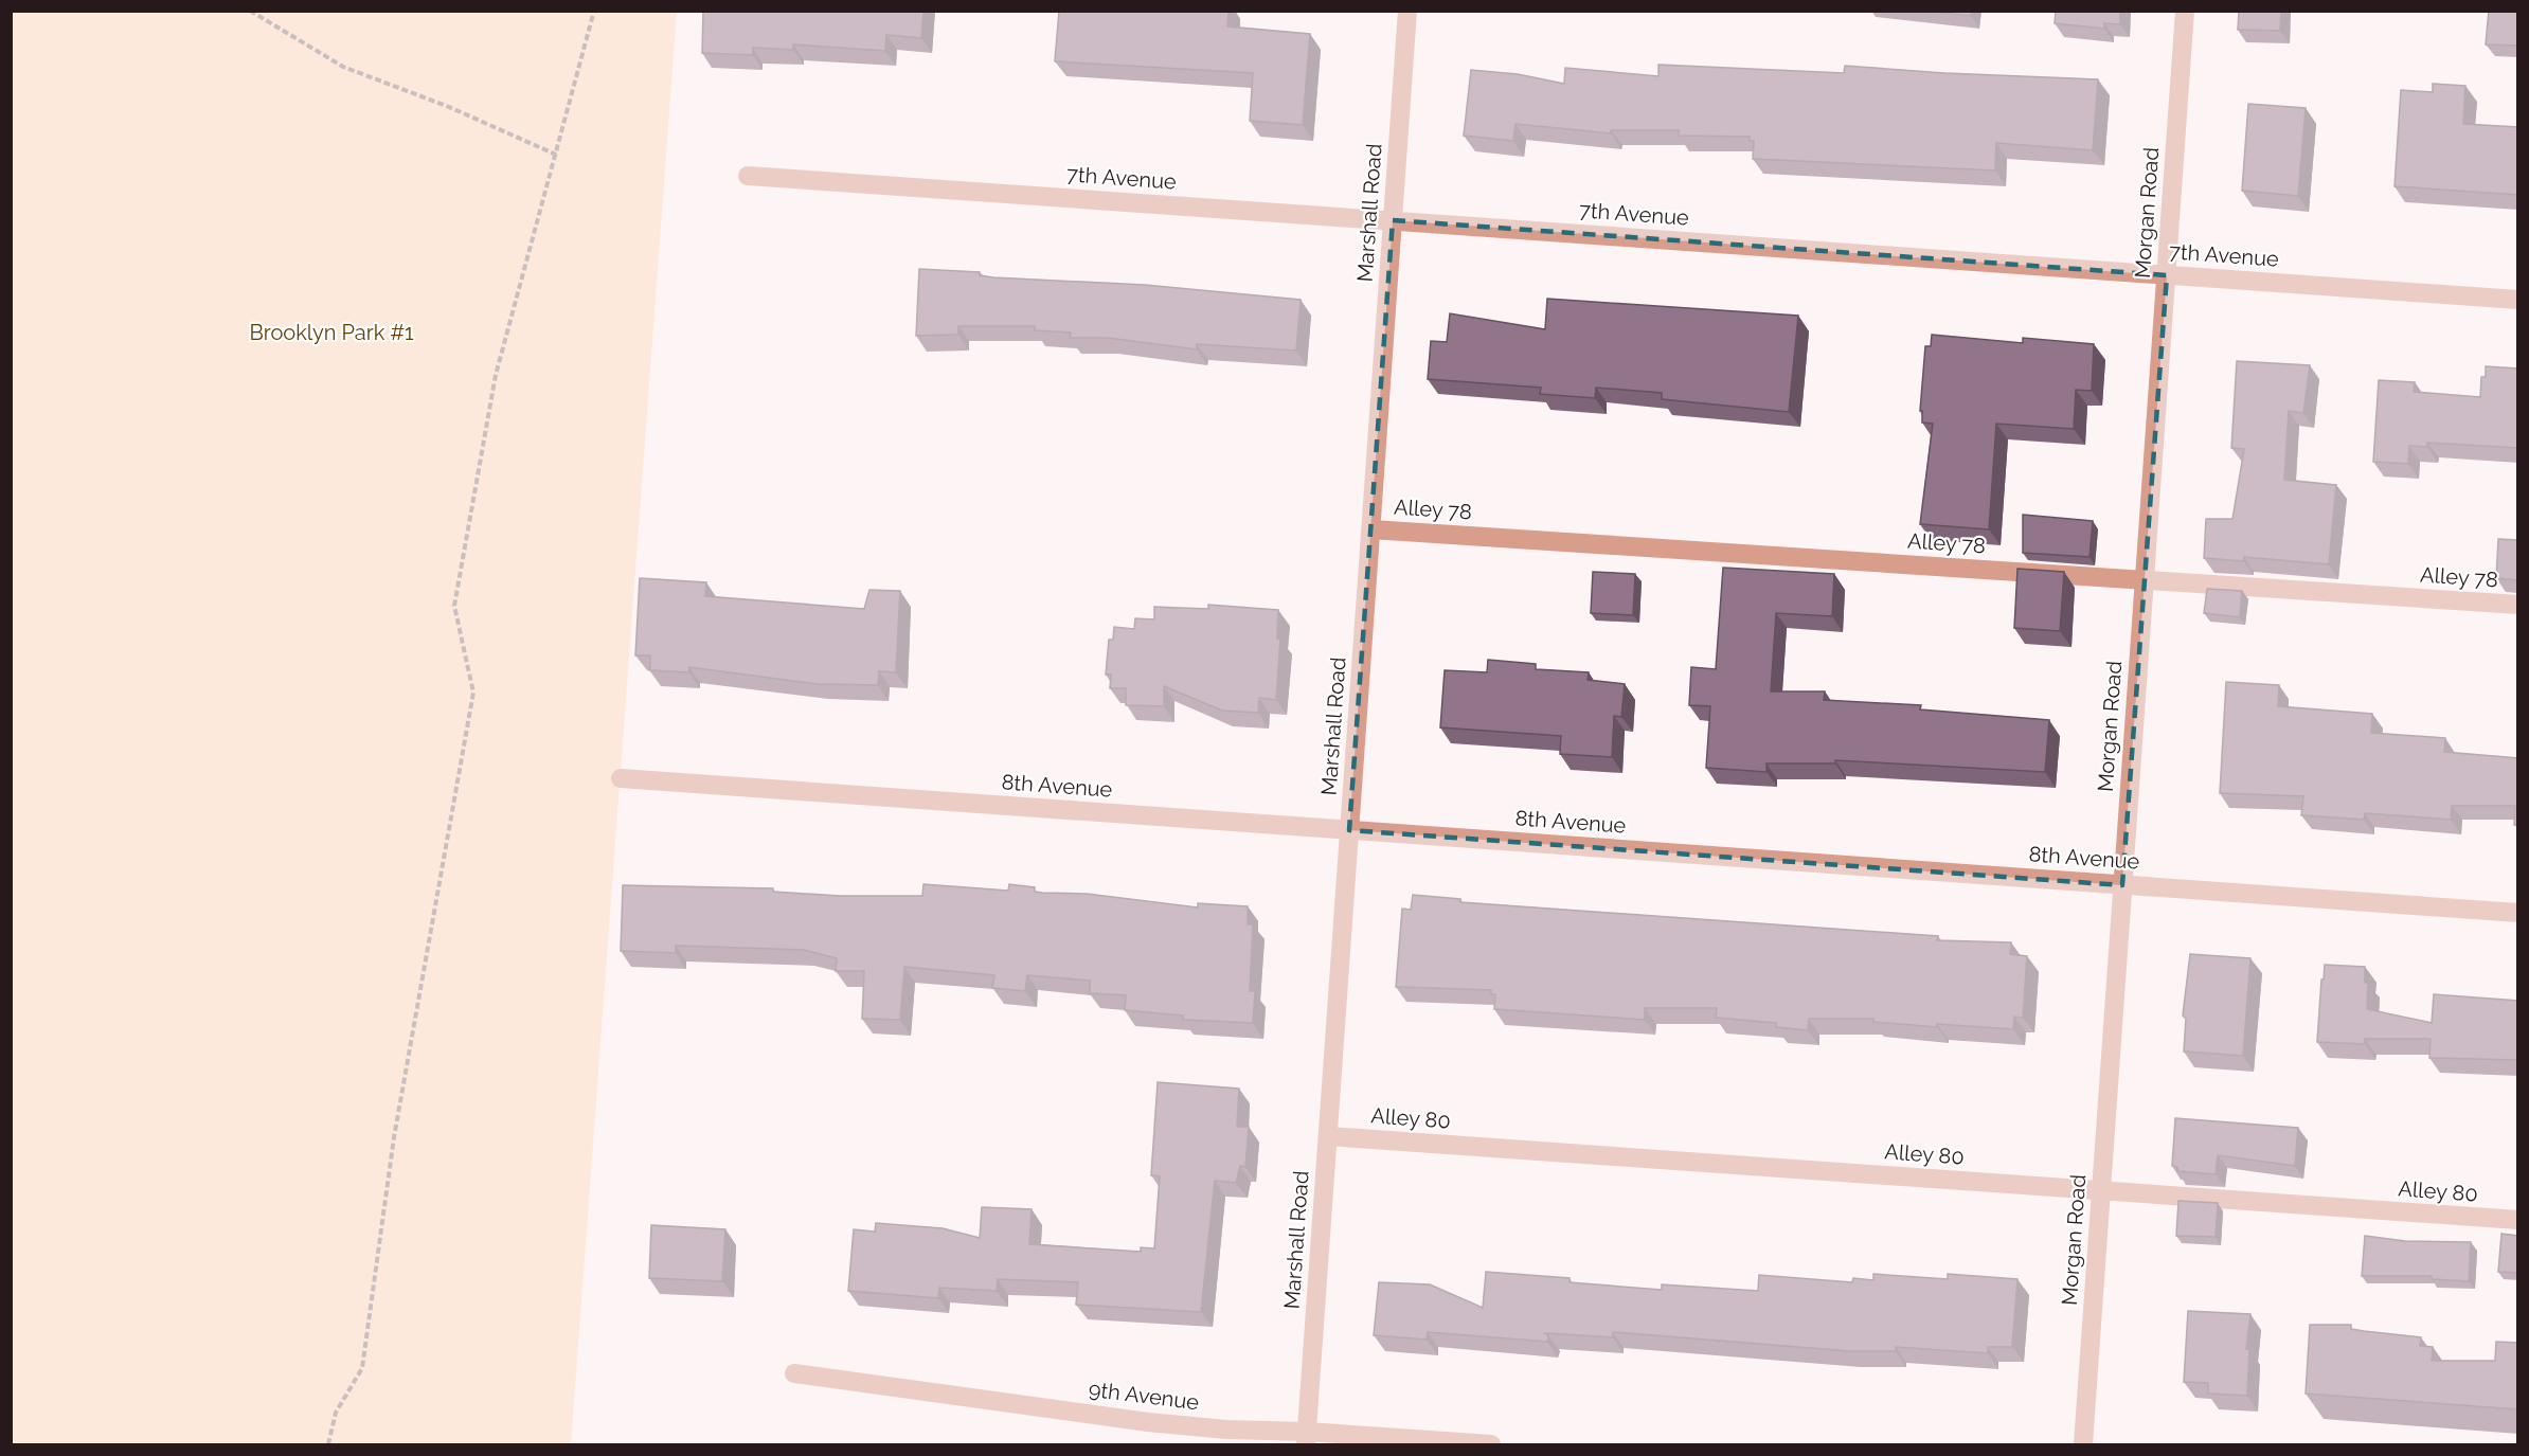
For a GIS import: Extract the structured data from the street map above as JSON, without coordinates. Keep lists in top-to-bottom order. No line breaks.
{"streets":{"street":["7th Avenue","Marshall Road","Morgan Road","Alley 78","8th Avenue","Alley 80","9th Avenue"]},"crossings":[["7th Avenue","Marshall Road"],["7th Avenue","Morgan Road"],["Marshall Road","Alley 78"],["Marshall Road","8th Avenue"],["Marshall Road","Alley 80"],["Marshall Road","9th Avenue"],["Morgan Road","Alley 78"],["Morgan Road","8th Avenue"],["Morgan Road","Alley 80"]],"parks":["Brooklyn Park #1"]}
